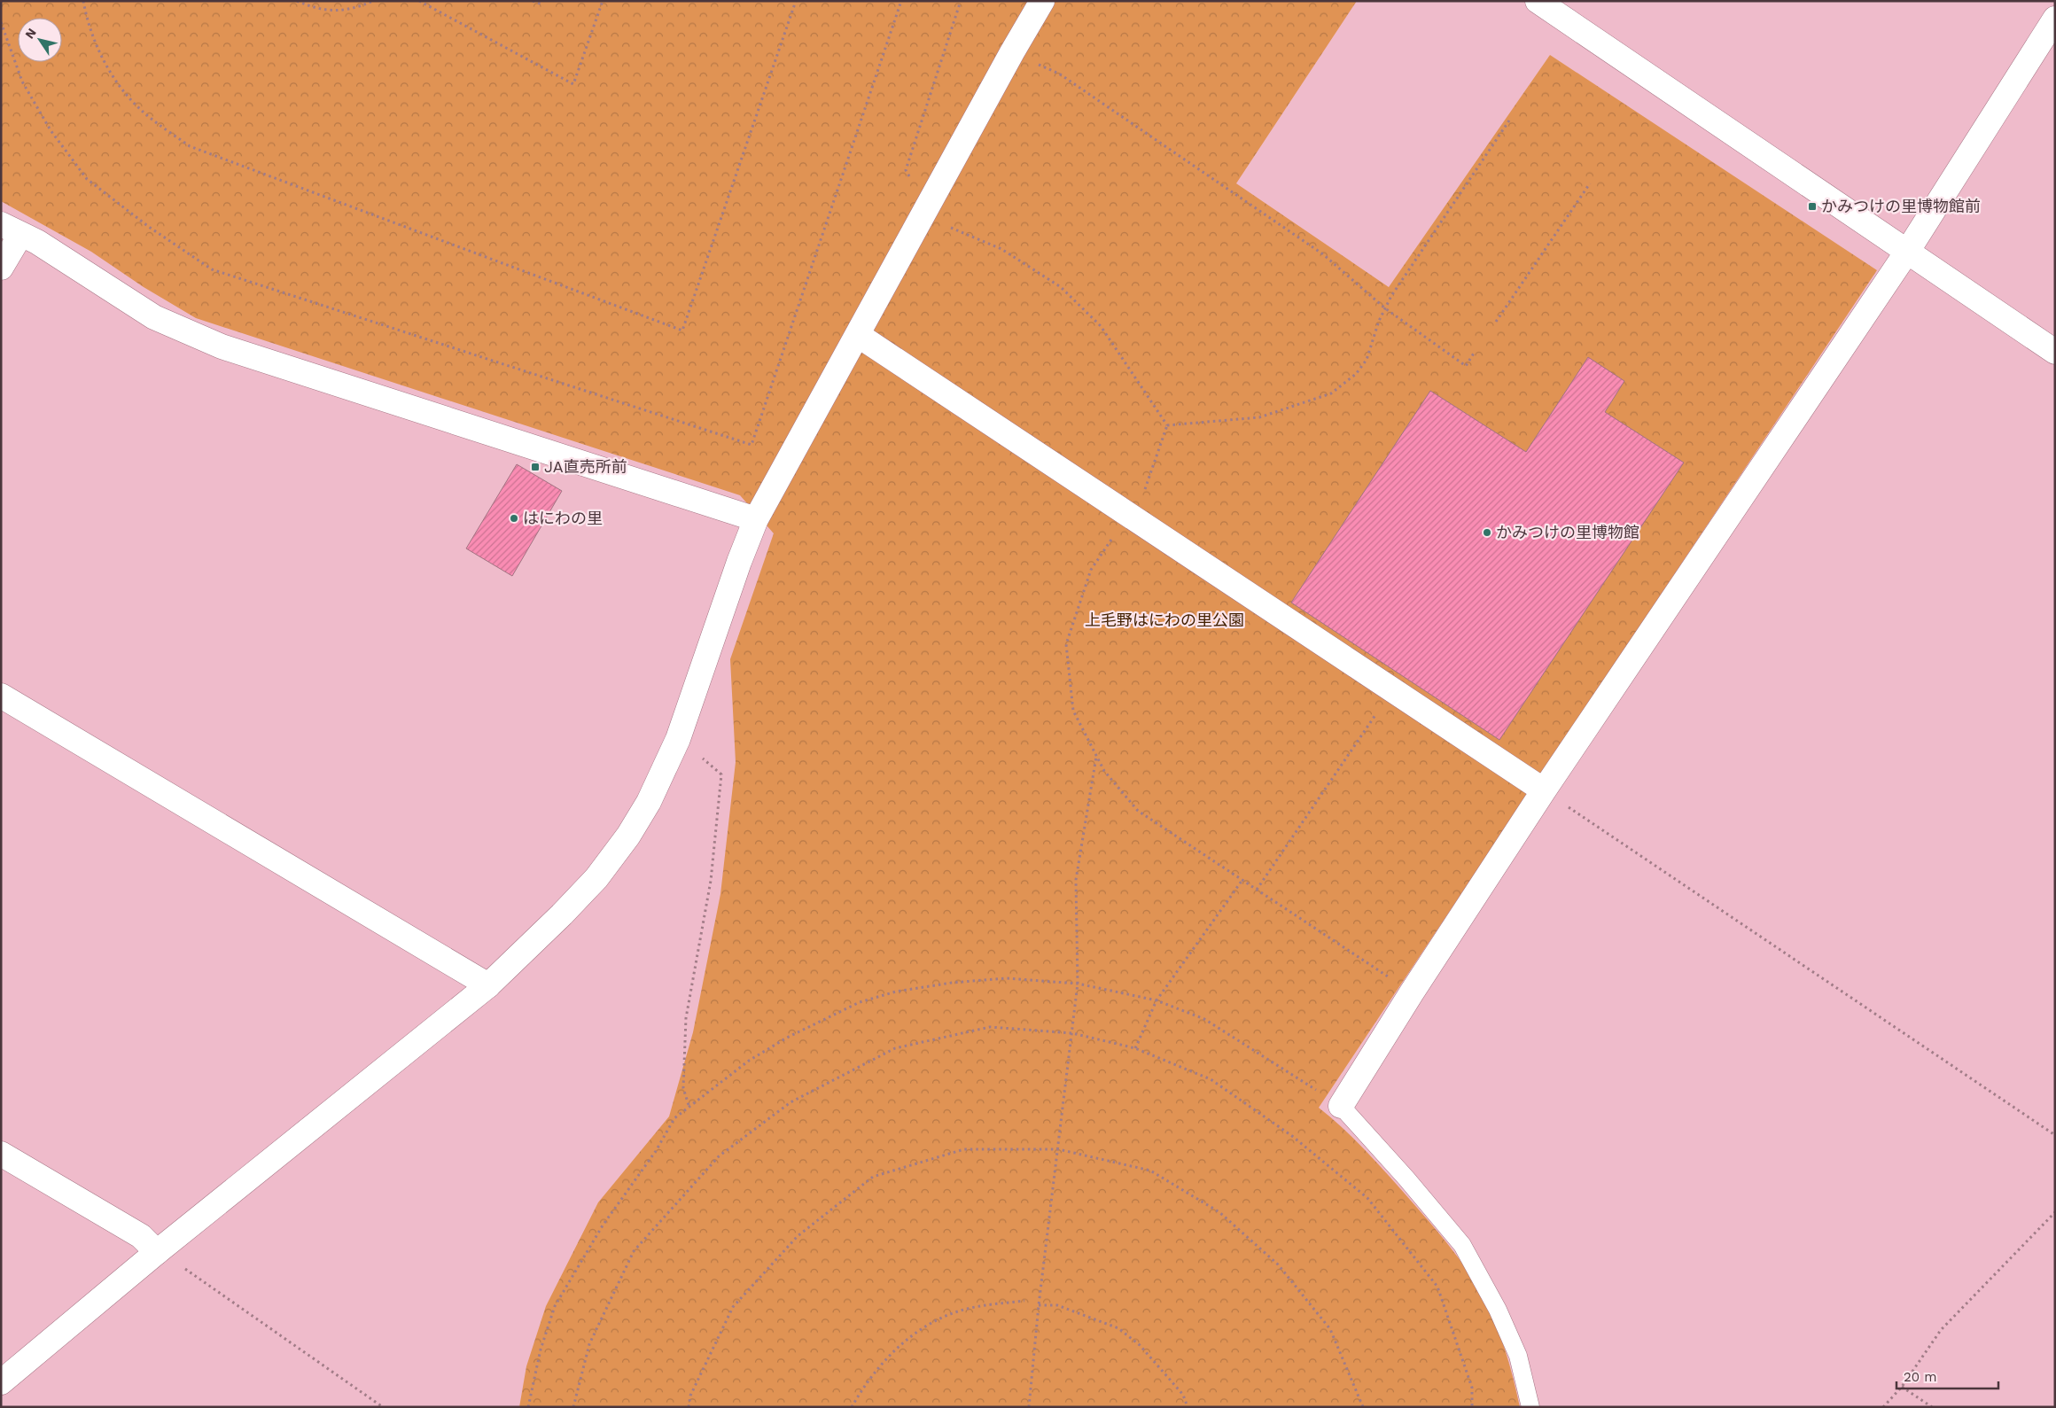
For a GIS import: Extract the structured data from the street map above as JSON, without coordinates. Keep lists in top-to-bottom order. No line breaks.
{"parks":["上毛野はにわの里公園"],"places":{"transit":["かみつけの里博物館前","JA直売所前"],"other":["はにわの里","かみつけの里博物館"]},"scale_bar":"20 m","north":"top left"}
